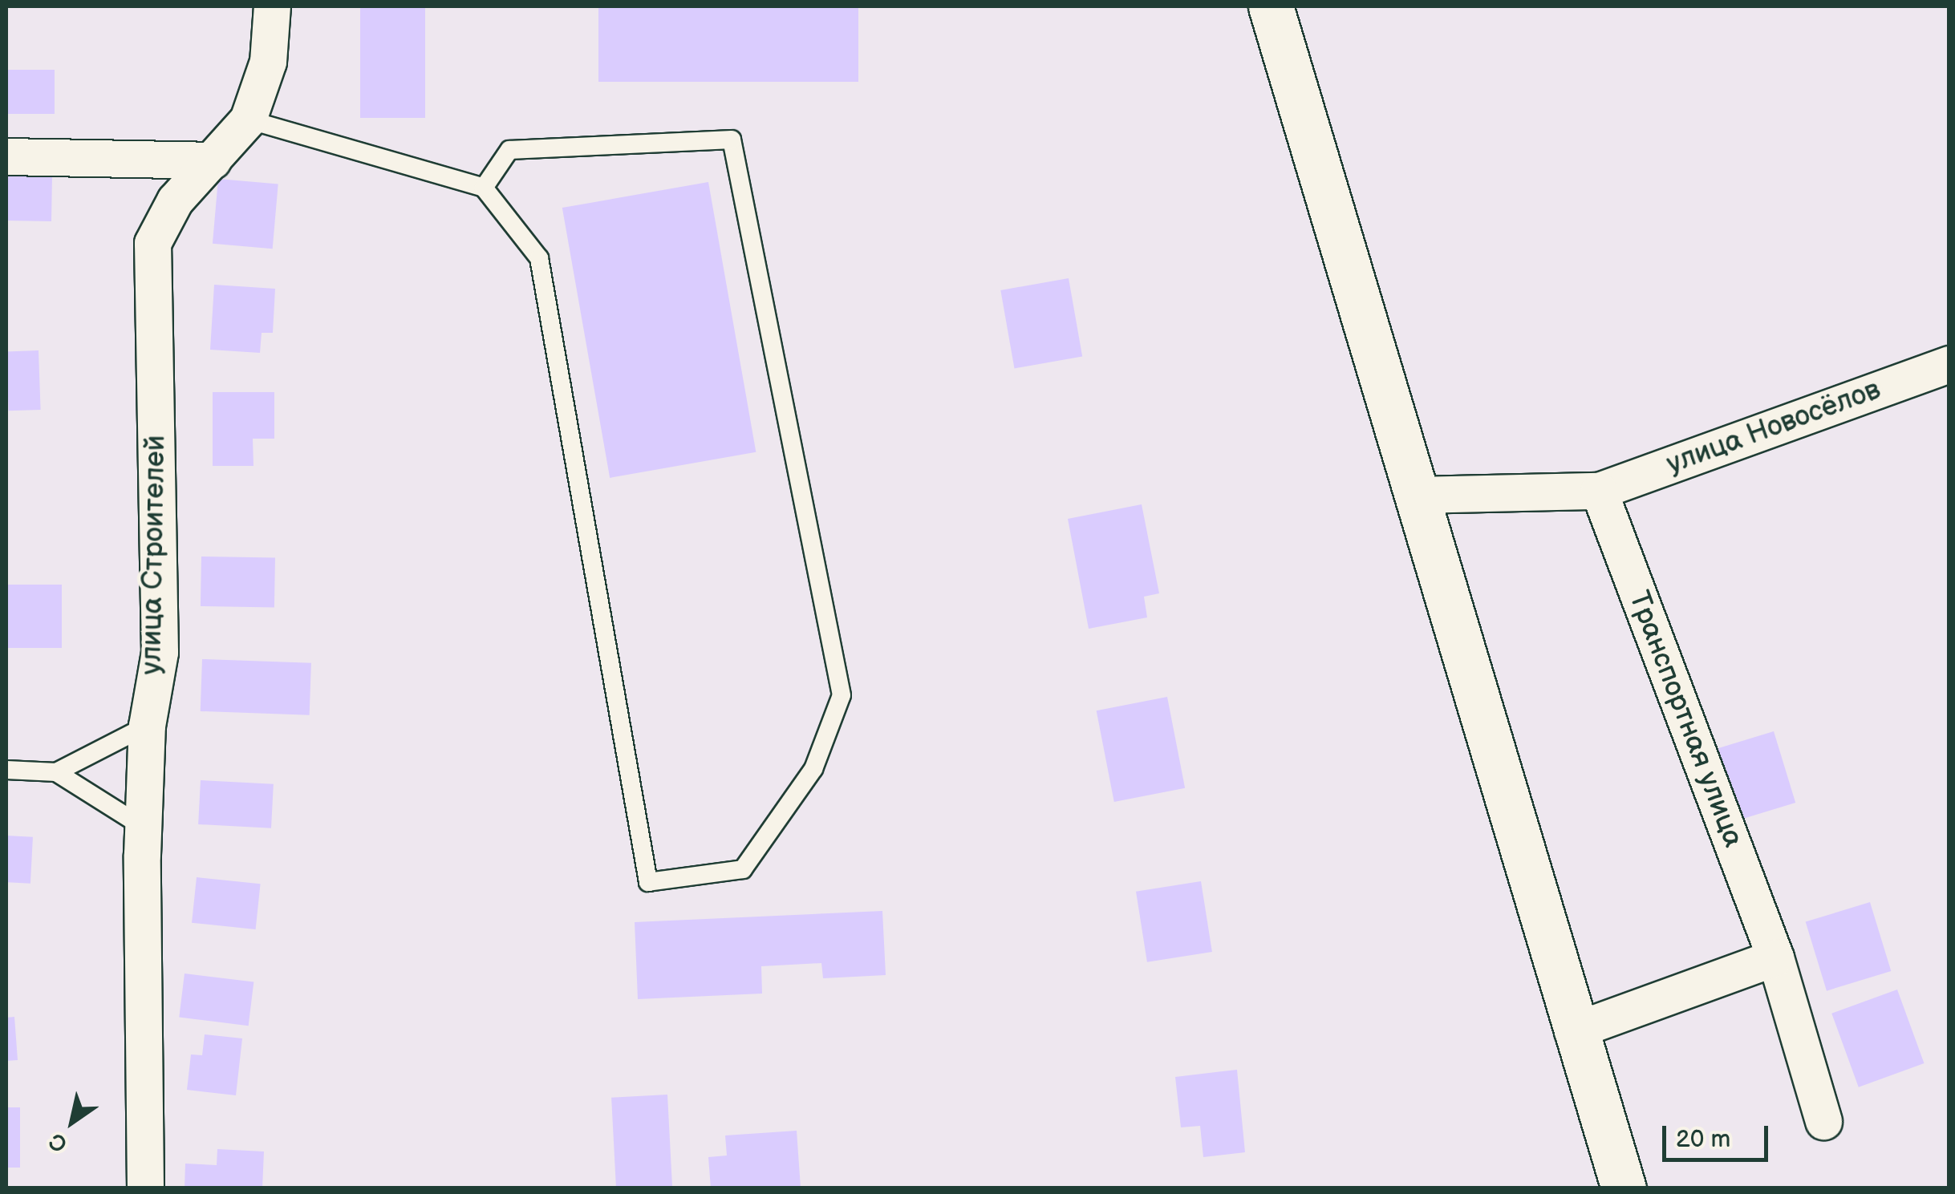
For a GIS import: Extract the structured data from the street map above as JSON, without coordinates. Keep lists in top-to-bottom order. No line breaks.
{"streets":{"street":["улица Новосёлов","улица Строителей","Транспортная улица"]},"crossings":[["улица Новосёлов","Транспортная улица"]],"scale_bar":"20 m","north":"bottom left"}
